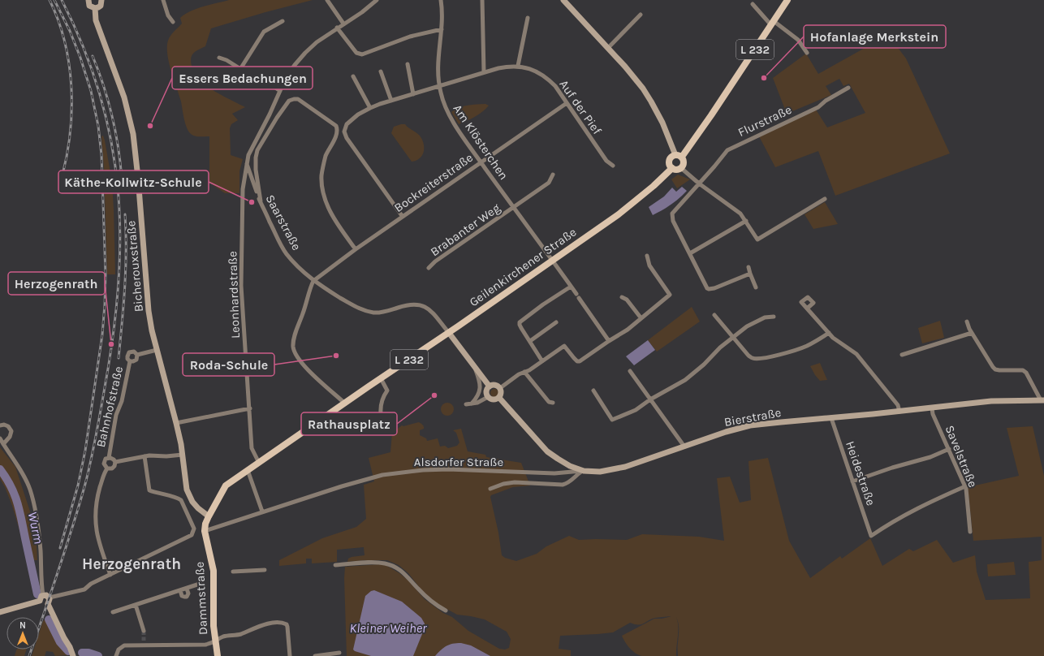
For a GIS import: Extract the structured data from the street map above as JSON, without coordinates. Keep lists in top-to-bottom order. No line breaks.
{"streets":{"main road":["L 232","Bicherouxstraße","Geilenkirchener Straße","Bierstraße","Dammstraße"],"street":["Auf der Pief","Flurstraße","Am Klösterchen","Bockreiterstraße","Saarstraße","Brabanter Weg","Leonhardstraße","Bahnhofstraße","Savelstraße","Alsdorfer Straße","Heidestraße"]},"crossings":[["L 232","Geilenkirchener Straße"],["L 232","Dammstraße"],["Auf der Pief","Am Klösterchen"],["Auf der Pief","Bockreiterstraße"],["Am Klösterchen","Bockreiterstraße"],["Am Klösterchen","Brabanter Weg"],["Am Klösterchen","Geilenkirchener Straße"],["Bockreiterstraße","Saarstraße"],["Saarstraße","Geilenkirchener Straße"],["Saarstraße","Leonhardstraße"],["Bicherouxstraße","Geilenkirchener Straße"],["Bicherouxstraße","Bahnhofstraße"],["Bicherouxstraße","Dammstraße"],["Geilenkirchener Straße","Leonhardstraße"],["Geilenkirchener Straße","Dammstraße"],["Bierstraße","Savelstraße"],["Bierstraße","Alsdorfer Straße"],["Bierstraße","Heidestraße"],["Savelstraße","Heidestraße"],["Alsdorfer Straße","Dammstraße"]],"districts":["Herzogenrath"],"water":["Wurm","Kleiner Weiher"],"places":["Hofanlage Merkstein","Essers Bedachungen","Käthe-Kollwitz-Schule","Herzogenrath","Roda-Schule","Rathausplatz"],"north":"top"}
